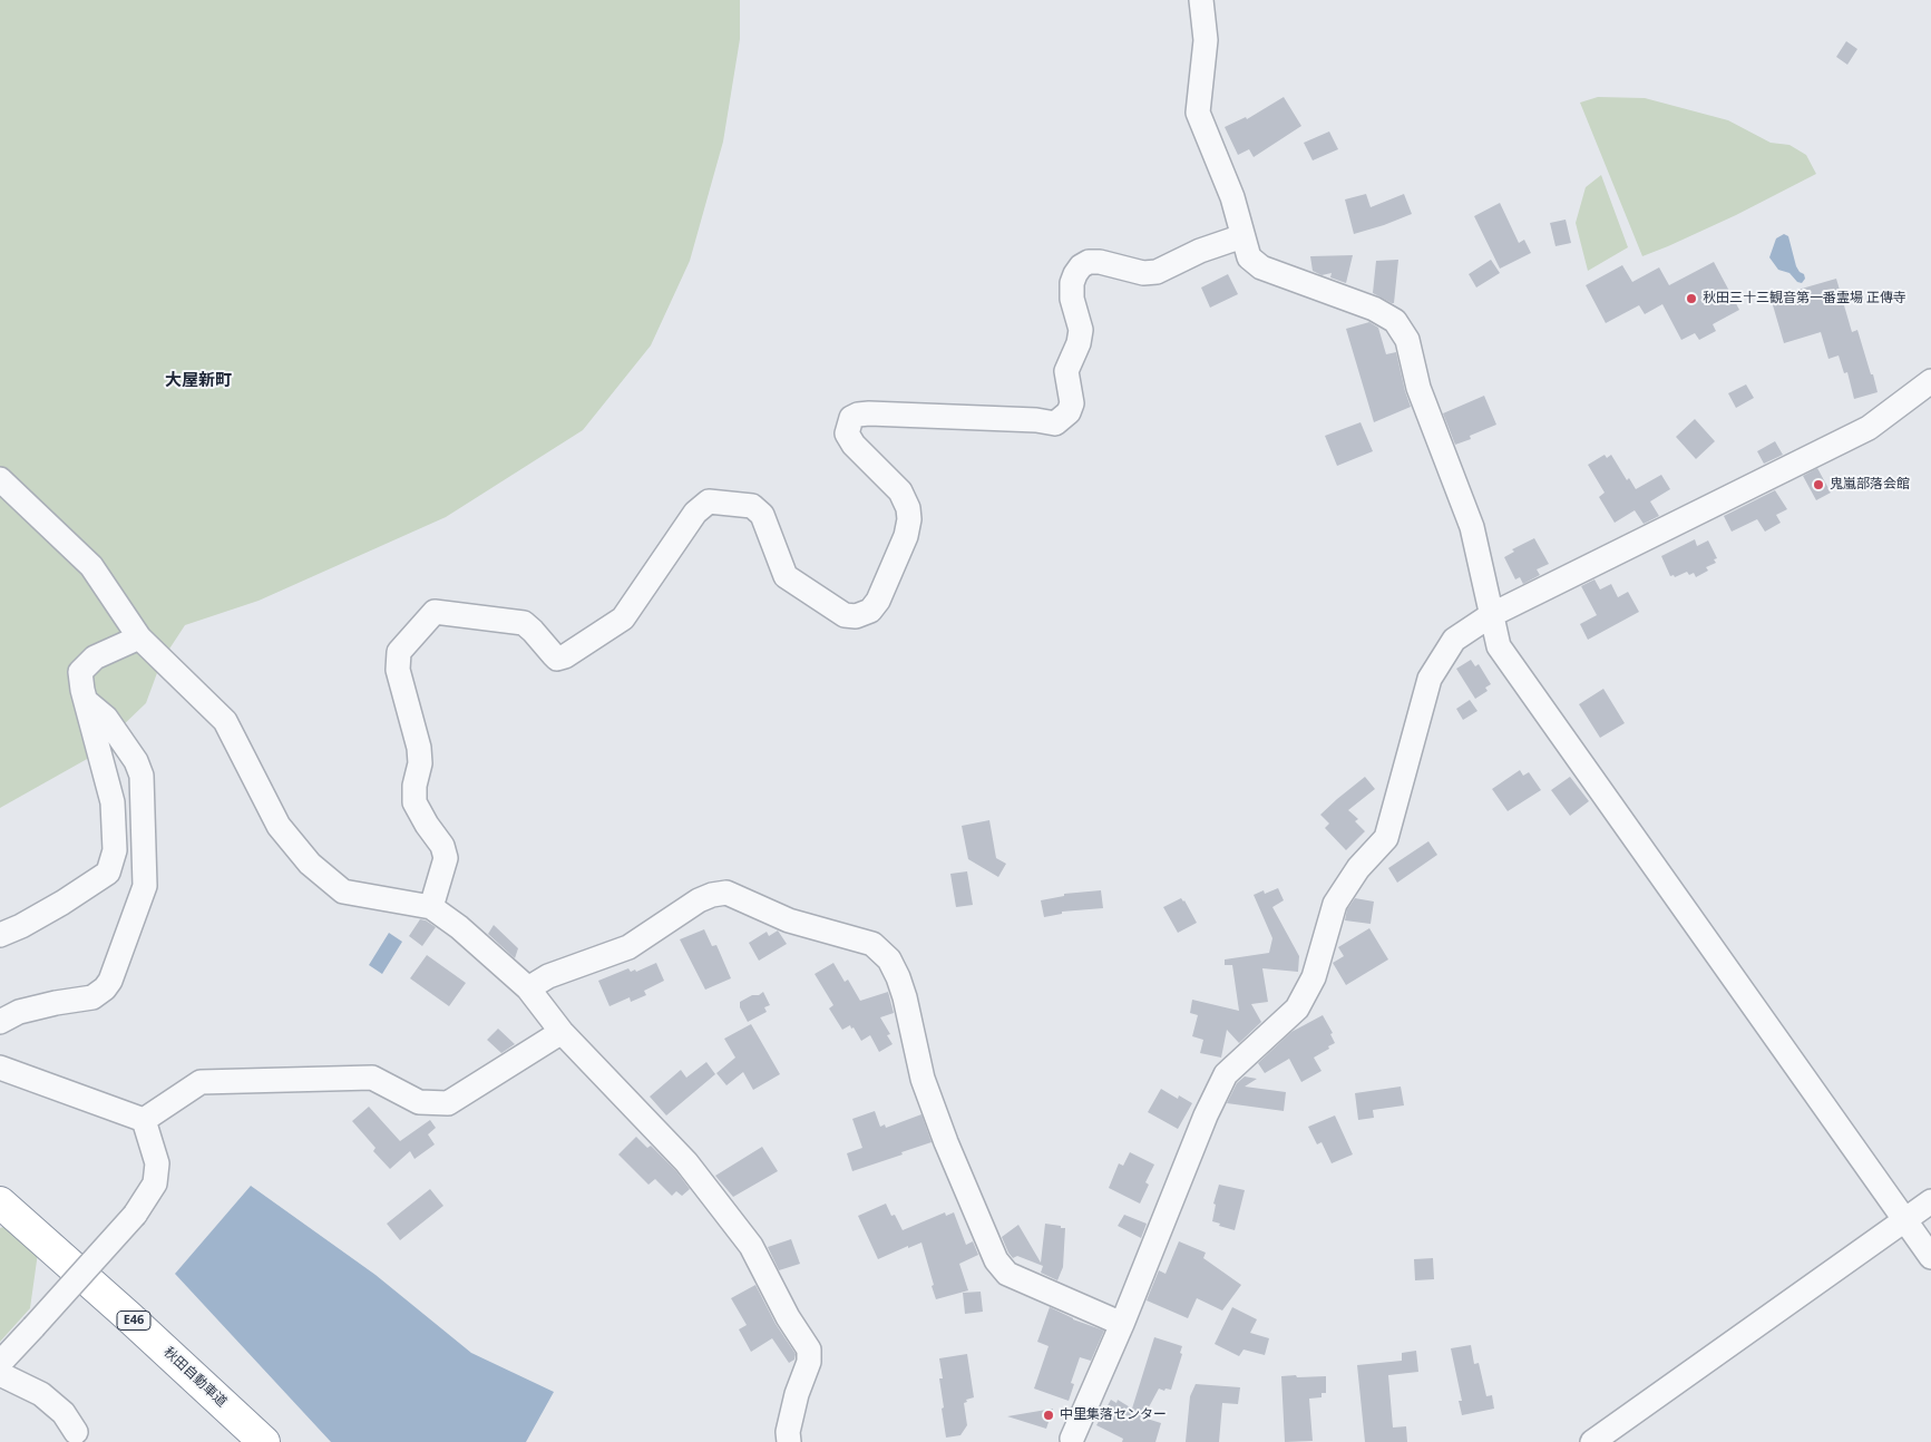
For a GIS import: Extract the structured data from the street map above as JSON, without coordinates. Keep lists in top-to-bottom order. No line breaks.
{"streets":{"highway":["E46","秋田自動車道"]},"districts":["大屋新町"],"places":["秋田三十三観音第一番霊場 正傳寺","鬼嵐部落会館","中里集落センター"]}
